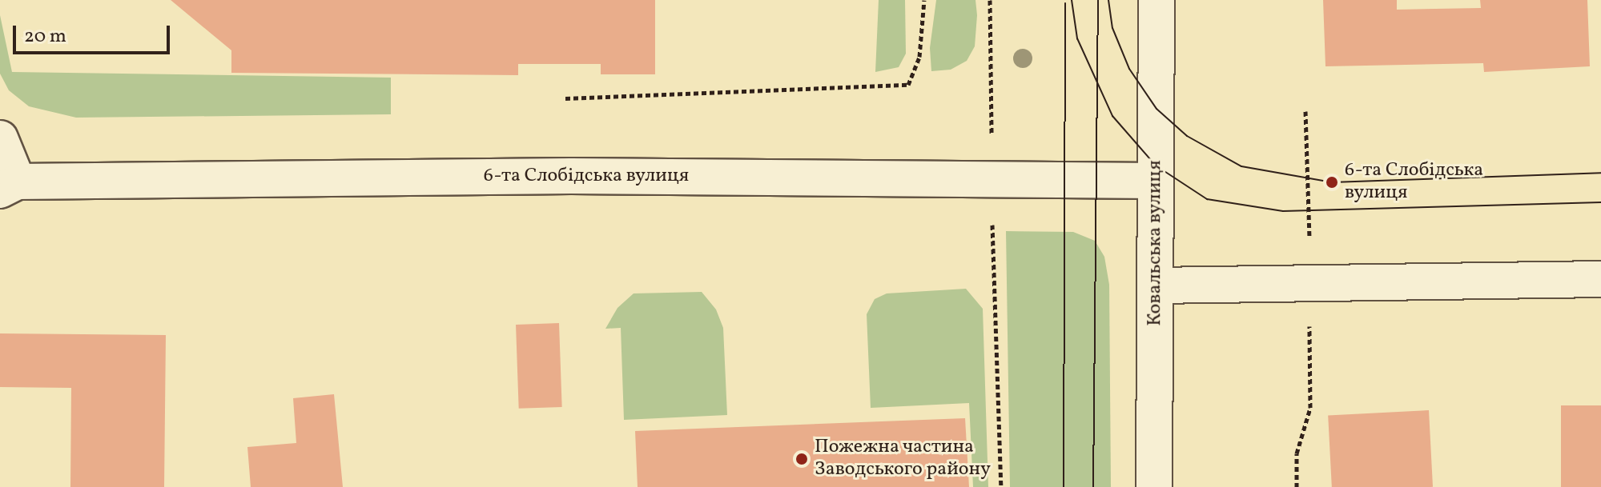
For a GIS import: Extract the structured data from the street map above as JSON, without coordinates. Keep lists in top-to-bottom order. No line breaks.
{"streets":{"street":["6-та Слобідська вулиця","Ковальська вулиця"]},"crossings":[["6-та Слобідська вулиця","Ковальська вулиця"]],"places":["6-та Слобідська вулиця","Пожежна частина Заводського району"],"scale_bar":"20 m"}
